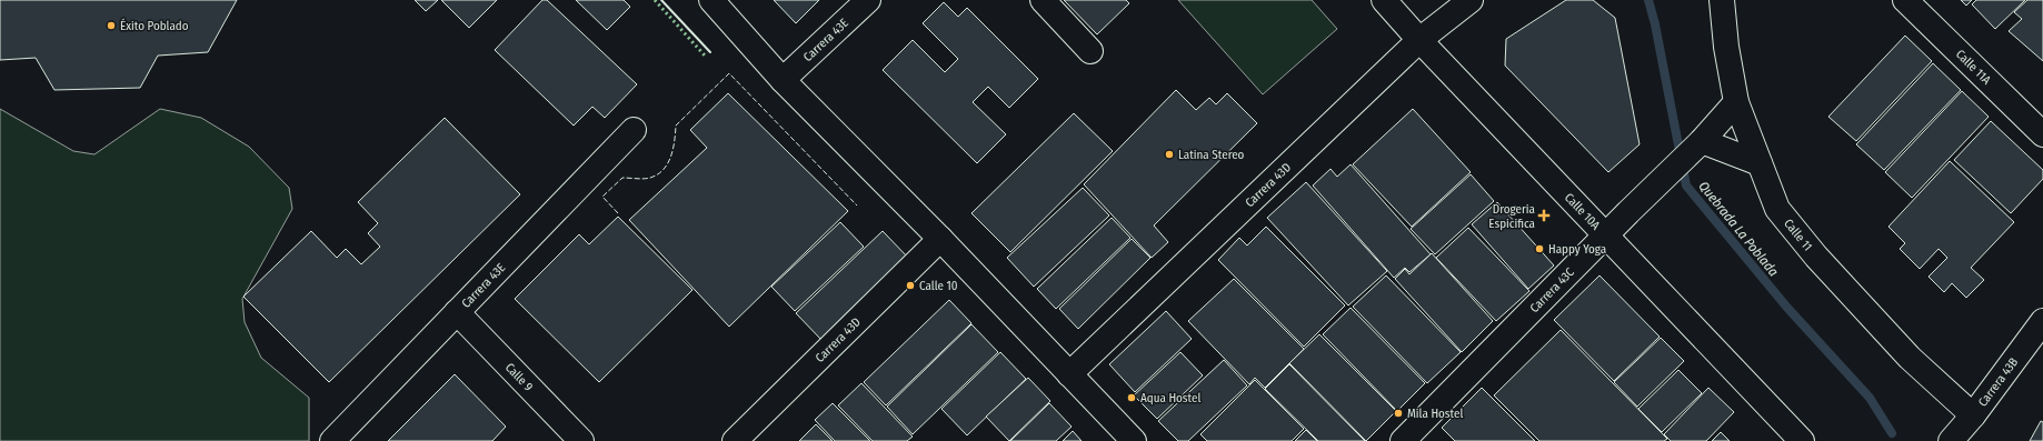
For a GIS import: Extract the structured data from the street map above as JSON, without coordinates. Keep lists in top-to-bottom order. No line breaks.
{"streets":{"street":["Carrera 43E","Calle 11A","Carrera 43D","Calle 10A","Calle 11","Carrera 43C","Calle 9","Carrera 43B"]},"crossings":[["Carrera 43E","Calle 9"],["Carrera 43D","Calle 10A"],["Calle 10A","Carrera 43C"],["Calle 11","Carrera 43C"],["Calle 11","Carrera 43B"]],"water":["Quebrada La Poblada"],"places":{"other":["Éxito Poblado","Latina Stereo","Happy Yoga","Calle 10","Aqua Hostel","Mila Hostel"],"health":["Drogeria Espicifica"]}}
